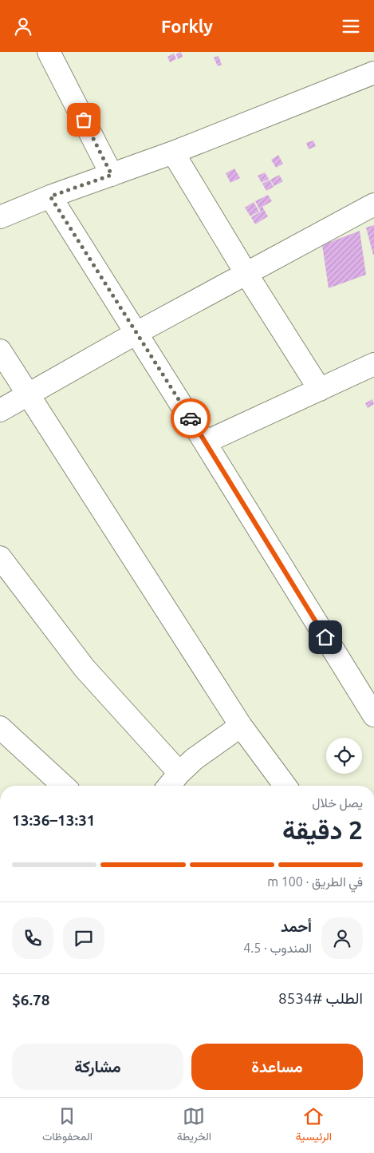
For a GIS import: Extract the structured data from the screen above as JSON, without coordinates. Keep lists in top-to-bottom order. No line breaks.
{"page":{"header":"Forkly","heading":["2 دقيقة","يصل خلال","13:31–13:36"],"panel":["أحمد","المندوب · 4.5","الطلب #8534","$6.78"],"bar":"في الطريق · 100 m","buttons":["مساعدة","مشاركة"],"tabs":["الرئيسية","الخريطة","المحفوظات"]}}
